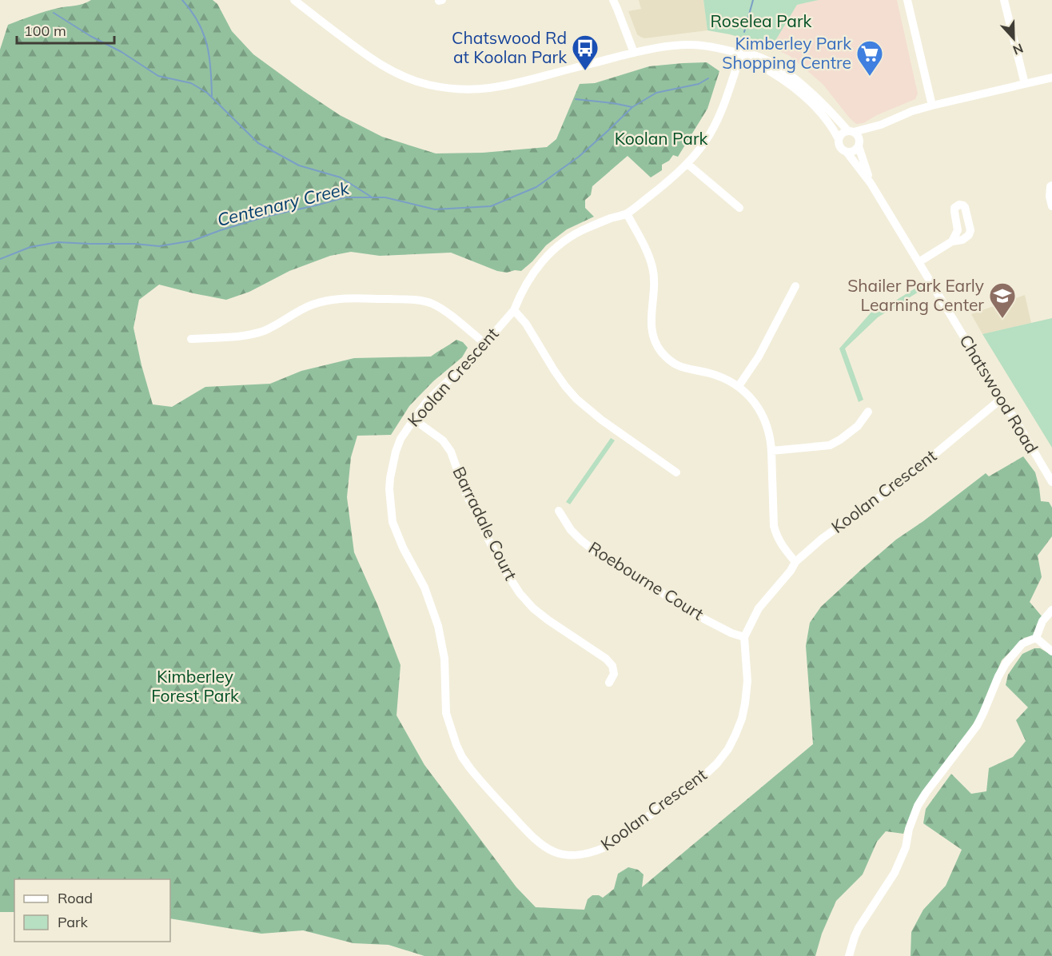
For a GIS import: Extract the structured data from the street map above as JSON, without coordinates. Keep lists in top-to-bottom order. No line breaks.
{"streets":{"street":["Koolan Crescent","Chatswood Road","Barradale Court","Roebourne Court"]},"crossings":[["Koolan Crescent","Chatswood Road"],["Koolan Crescent","Barradale Court"],["Koolan Crescent","Roebourne Court"]],"water":["Centenary Creek"],"parks":["Roselea Park","Koolan Park","Kimberley Forest Park"],"places":{"bus stop":["Chatswood Rd at Koolan Park"],"supermarket":["Kimberley Park Shopping Centre"],"school or university":["Shailer Park Early Learning Center"]},"legend":["Road","Park"],"scale_bar":"100 m","north":"bottom"}
